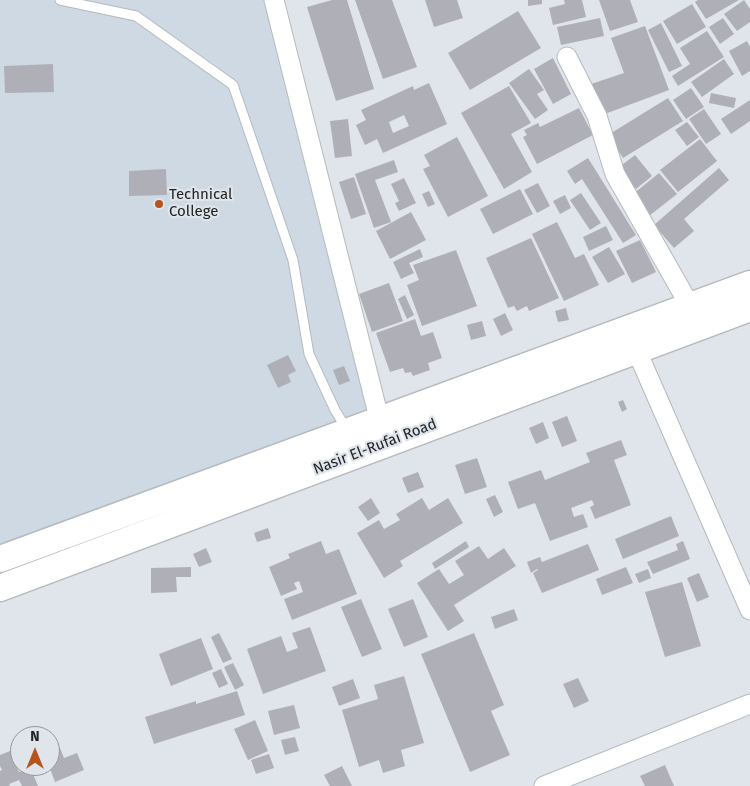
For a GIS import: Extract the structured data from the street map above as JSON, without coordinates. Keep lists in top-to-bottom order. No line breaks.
{"streets":{"main road":["Nasir El-Rufai Road"]},"places":["Technical College"],"north":"top"}
